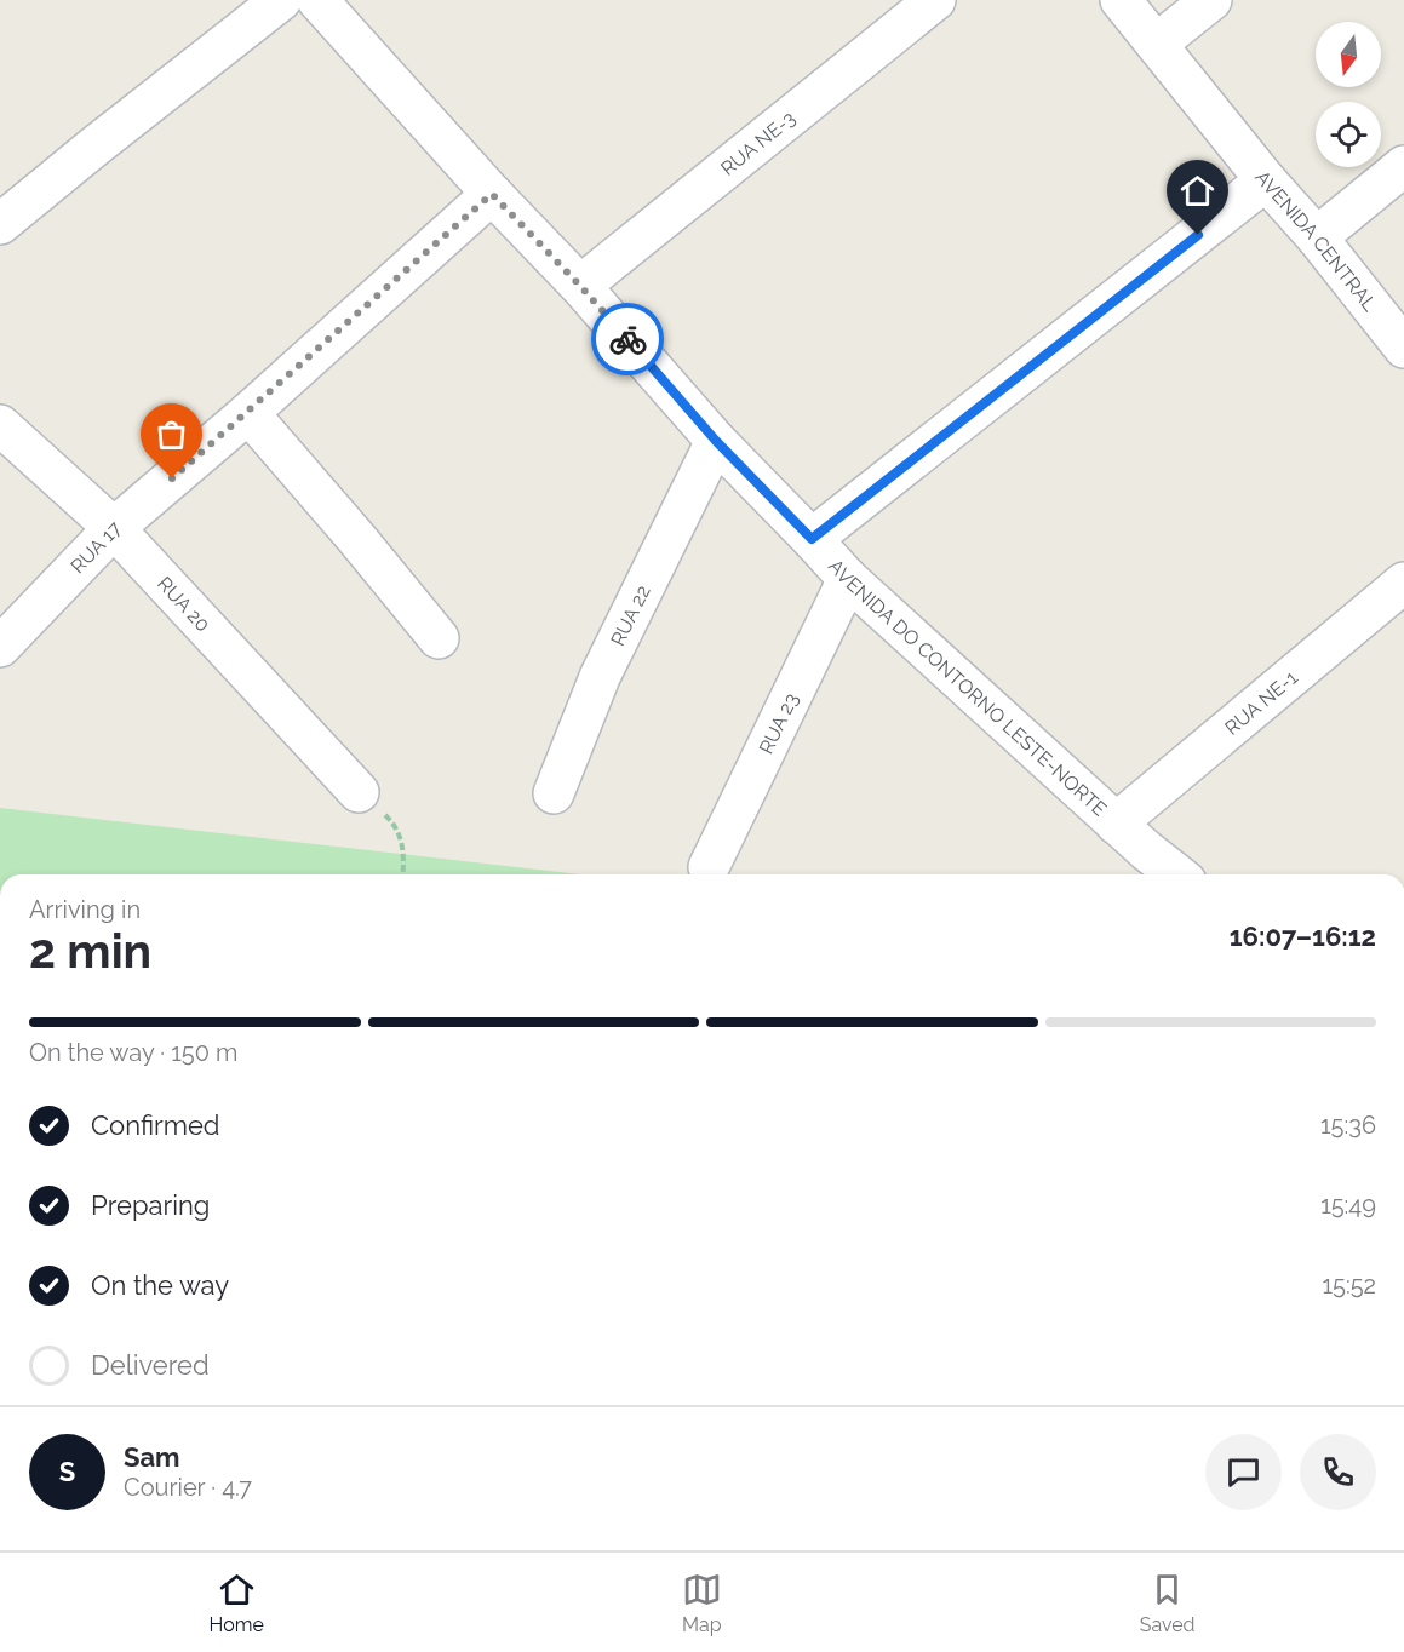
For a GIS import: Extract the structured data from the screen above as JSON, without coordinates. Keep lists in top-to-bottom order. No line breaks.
{"streets":{"street":["RUA NE-3","AVENIDA CENTRAL","RUA 17","RUA 20","RUA 22","AVENIDA DO CONTORNO LESTE-NORTE","RUA NE-1","RUA 23"]},"crossings":[["RUA NE-3","AVENIDA DO CONTORNO LESTE-NORTE"],["RUA 17","RUA 20"],["RUA 17","AVENIDA DO CONTORNO LESTE-NORTE"],["RUA 22","AVENIDA DO CONTORNO LESTE-NORTE"],["AVENIDA DO CONTORNO LESTE-NORTE","RUA NE-1"],["AVENIDA DO CONTORNO LESTE-NORTE","RUA 23"]],"north":"bottom","page":{"heading":["2 min","Arriving in","16:07–16:12"],"panel":["Sam","Courier · 4.7"],"bar":"On the way · 150 m","list":[["Confirmed","15:36"],["Preparing","15:49"],["On the way","15:52"],"Delivered"],"round":"S","tabs":["Home","Map","Saved"]}}
